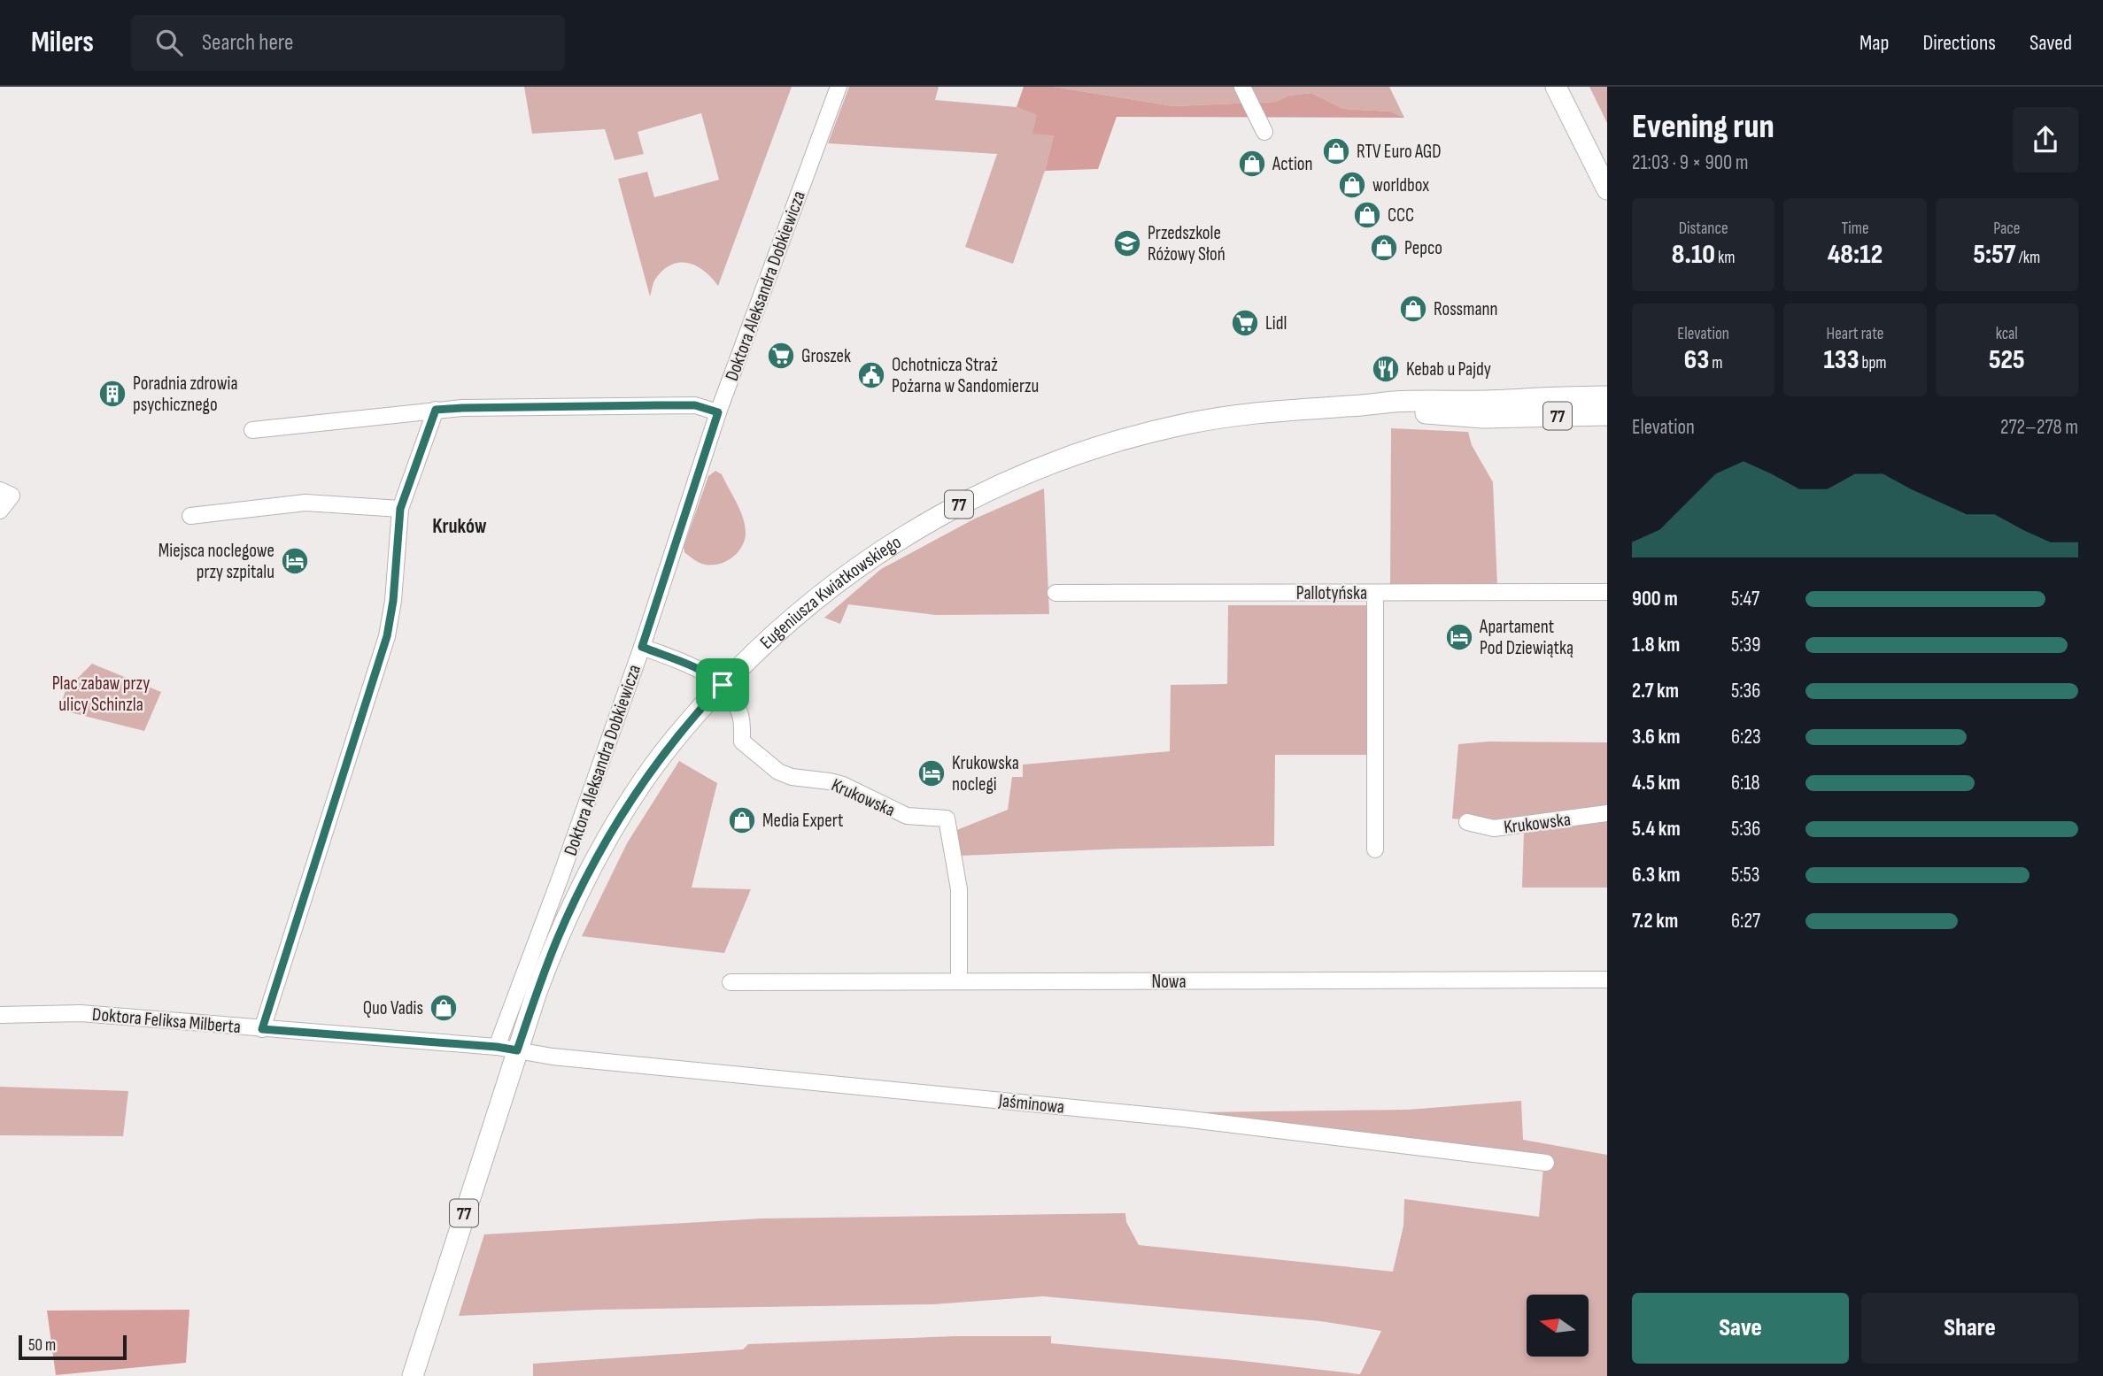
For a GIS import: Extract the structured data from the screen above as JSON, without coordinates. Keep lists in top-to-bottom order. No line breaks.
{"streets":{"main road":["77","Eugeniusza Kwiatkowskiego"],"street":["Doktora Aleksandra Dobkiewicza","Pallotyńska","Krukowska","Nowa","Doktora Feliksa Milberta","Jaśminowa"]},"crossings":[["Doktora Aleksandra Dobkiewicza","Eugeniusza Kwiatkowskiego"],["Doktora Aleksandra Dobkiewicza","Krukowska"],["Doktora Aleksandra Dobkiewicza","Doktora Feliksa Milberta"],["Doktora Aleksandra Dobkiewicza","Jaśminowa"],["Eugeniusza Kwiatkowskiego","Krukowska"],["Eugeniusza Kwiatkowskiego","Doktora Feliksa Milberta"],["Eugeniusza Kwiatkowskiego","Jaśminowa"],["Krukowska","Nowa"],["Doktora Feliksa Milberta","Jaśminowa"]],"districts":["Kruków"],"parks":["Plac zabaw przy ulicy Schinzla"],"places":{"shop":["RTV Euro AGD","Action","worldbox","CCC","Pepco","Rossmann","Media Expert","Quo Vadis"],"school or university":["Przedszkole Różowy Słoń"],"supermarket":["Lidl","Groszek"],"restaurant":["Kebab u Pajdy"],"public building":["Ochotnicza Straż Pożarna w Sandomierzu"],"building":["Poradnia zdrowia psychicznego"],"hotel":["Miejsca noclegowe przy szpitalu","Apartament Pod Dziewiątką","Krukowska noclegi"]},"scale_bar":"50 m","north":"left","page":{"header":"Milers","search":"Search here","nav":["Map","Directions","Saved"],"heading":["Evening run","21:03 · 9 × 900 m"],"stats":[["Distance","8.10 km"],["Time","48:12"],["Pace","5:57 /km"],["Elevation","63 m"],["Heart rate","133 bpm"],["kcal","525"]],"chart":["Elevation","272–278 m"],"list":[{"name":"900 m","note":"5:47"},{"name":"1.8 km","note":"5:39"},{"name":"2.7 km","note":"5:36"},{"name":"3.6 km","note":"6:23"},{"name":"4.5 km","note":"6:18"},{"name":"5.4 km","note":"5:36"},{"name":"6.3 km","note":"5:53"},{"name":"7.2 km","note":"6:27"}],"buttons":["Save","Share"],"scale":"50 m"}}
